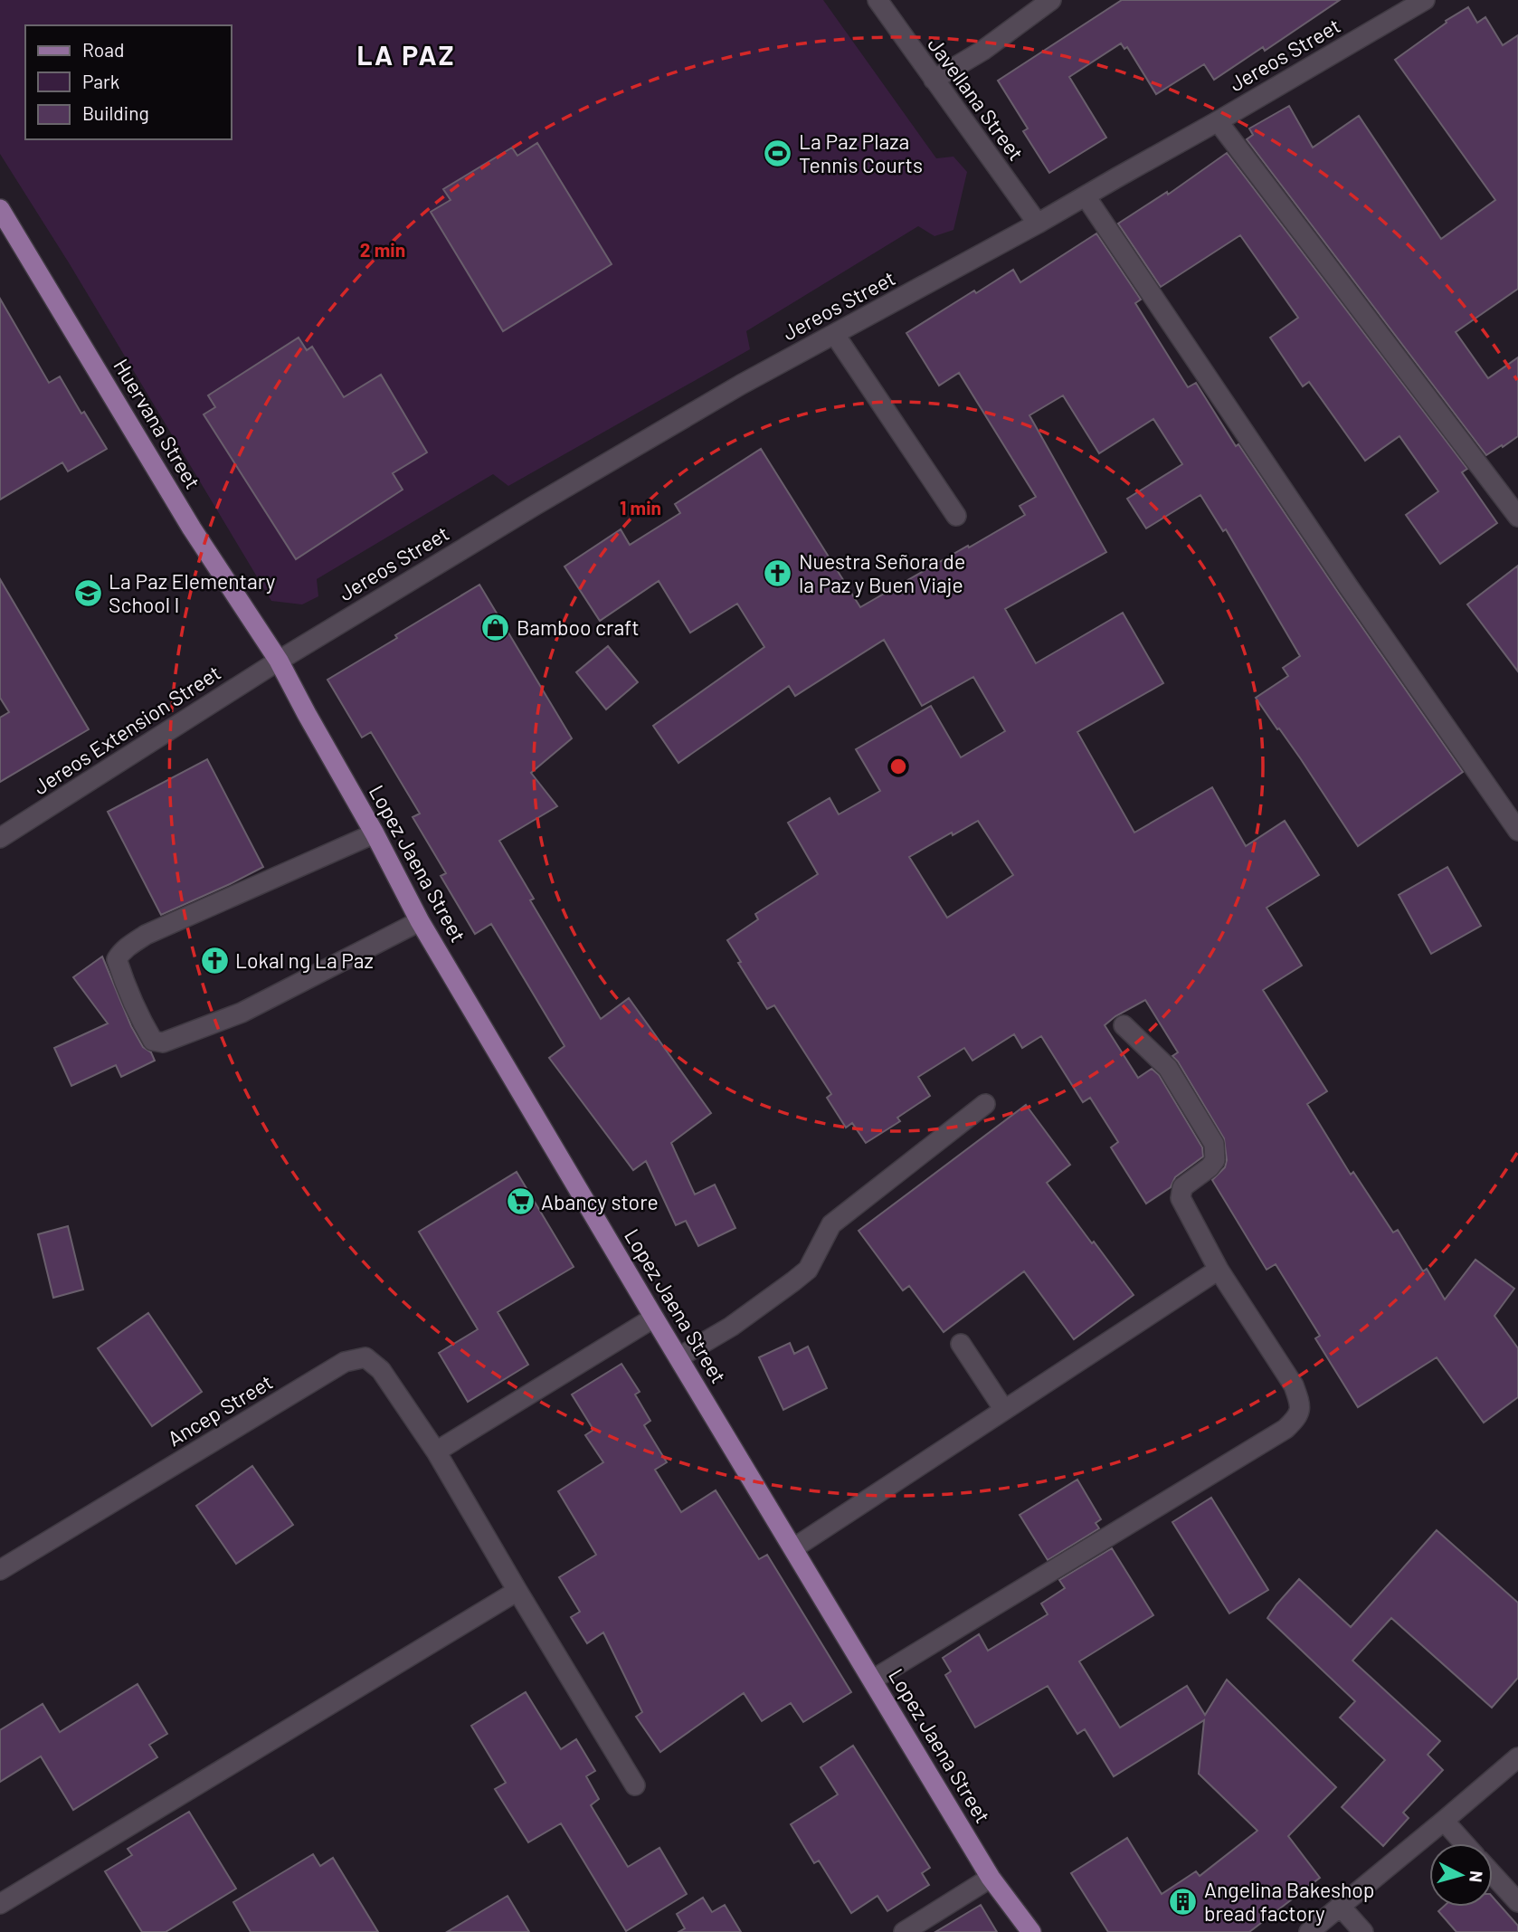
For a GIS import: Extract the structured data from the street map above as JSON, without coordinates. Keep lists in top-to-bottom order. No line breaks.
{"streets":{"main road":["Huervana Street","Lopez Jaena Street"],"street":["Jereos Street","Javellana Street","Jereos Extension Street","Ancep Street"]},"crossings":[["Jereos Street","Javellana Street"],["Jereos Street","Huervana Street"],["Jereos Street","Jereos Extension Street"],["Jereos Street","Lopez Jaena Street"],["Huervana Street","Jereos Extension Street"],["Huervana Street","Lopez Jaena Street"],["Jereos Extension Street","Lopez Jaena Street"]],"districts":["LA PAZ"],"places":{"sports":["La Paz Plaza Tennis Courts"],"church":["Nuestra Señora de la Paz y Buen Viaje","Lokal ng La Paz"],"school or university":["La Paz Elementary School I"],"shop":["Bamboo craft"],"supermarket":["Abancy store"],"building":["Angelina Bakeshop bread factory"]},"legend":["Road","Park","Building"],"north":"right","rings":["2 min","1 min"]}
